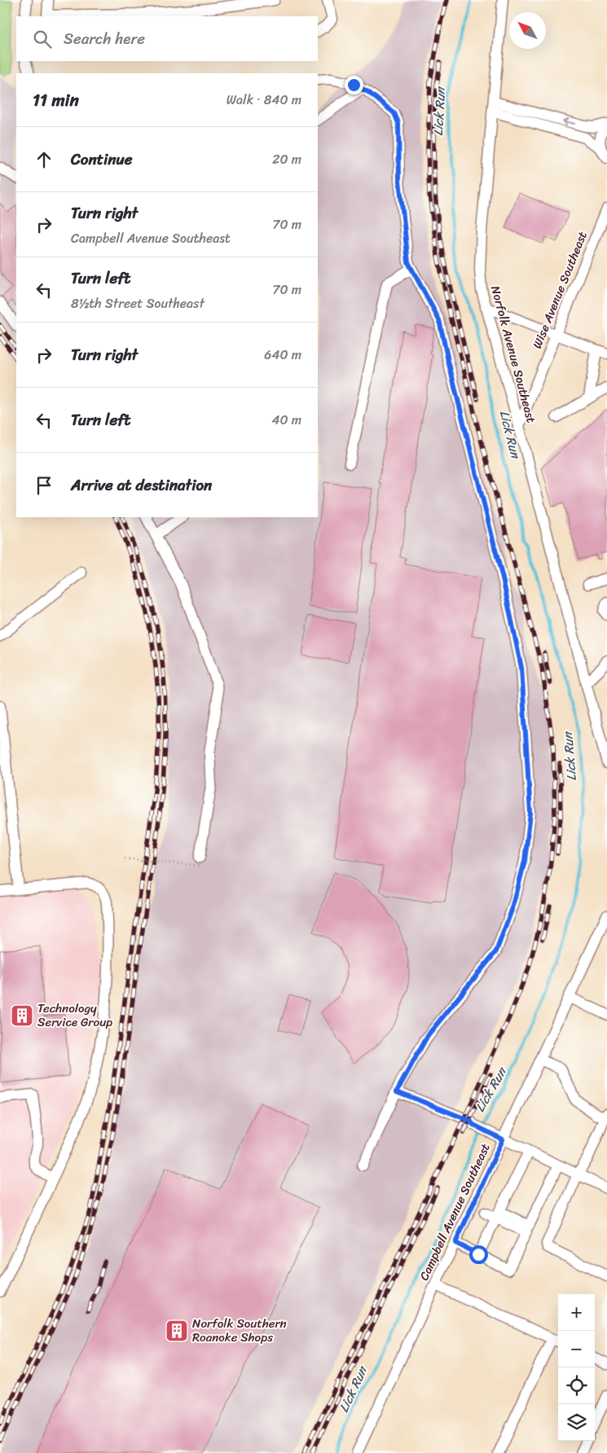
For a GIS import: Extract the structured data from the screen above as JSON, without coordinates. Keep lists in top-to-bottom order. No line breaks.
{"streets":{"street":["Wise Avenue Southeast","Norfolk Avenue Southeast","Campbell Avenue Southeast"]},"crossings":[["Wise Avenue Southeast","Norfolk Avenue Southeast"]],"water":["Lick Run"],"places":{"building":["Technology Service Group","Norfolk Southern Roanoke Shops"]},"north":"top left","page":{"search":"Search here","heading":["11 min","Walk · 840 m"],"list":[["Continue","20 m"],["Turn right","Campbell Avenue Southeast","70 m"],["Turn left","8½th Street Southeast","70 m"],["Turn right","640 m"],["Turn left","40 m"],"Arrive at destination"],"map_buttons":["+","−"]}}
